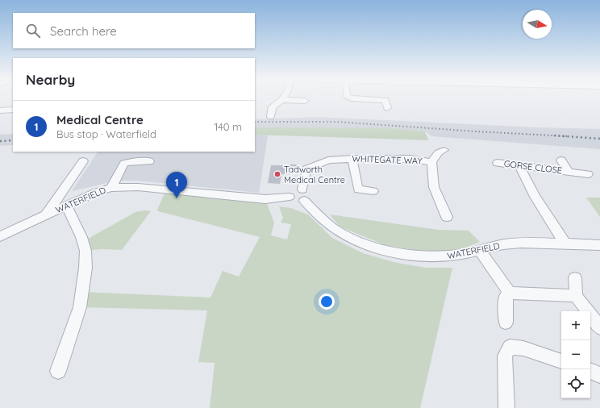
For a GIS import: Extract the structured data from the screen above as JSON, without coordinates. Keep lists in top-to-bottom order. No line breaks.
{"streets":{"street":["WHITEGATE WAY","GORSE CLOSE","WATERFIELD"]},"crossings":[["WHITEGATE WAY","WATERFIELD"]],"places":["Tadworth Medical Centre"],"north":"right","page":{"search":"Search here","heading":"Nearby","list":[{"mark":"1","name":"Medical Centre","note":"Bus stop · Waterfield","value":"140 m"}],"pins":"1","map_buttons":["+","−"]}}
